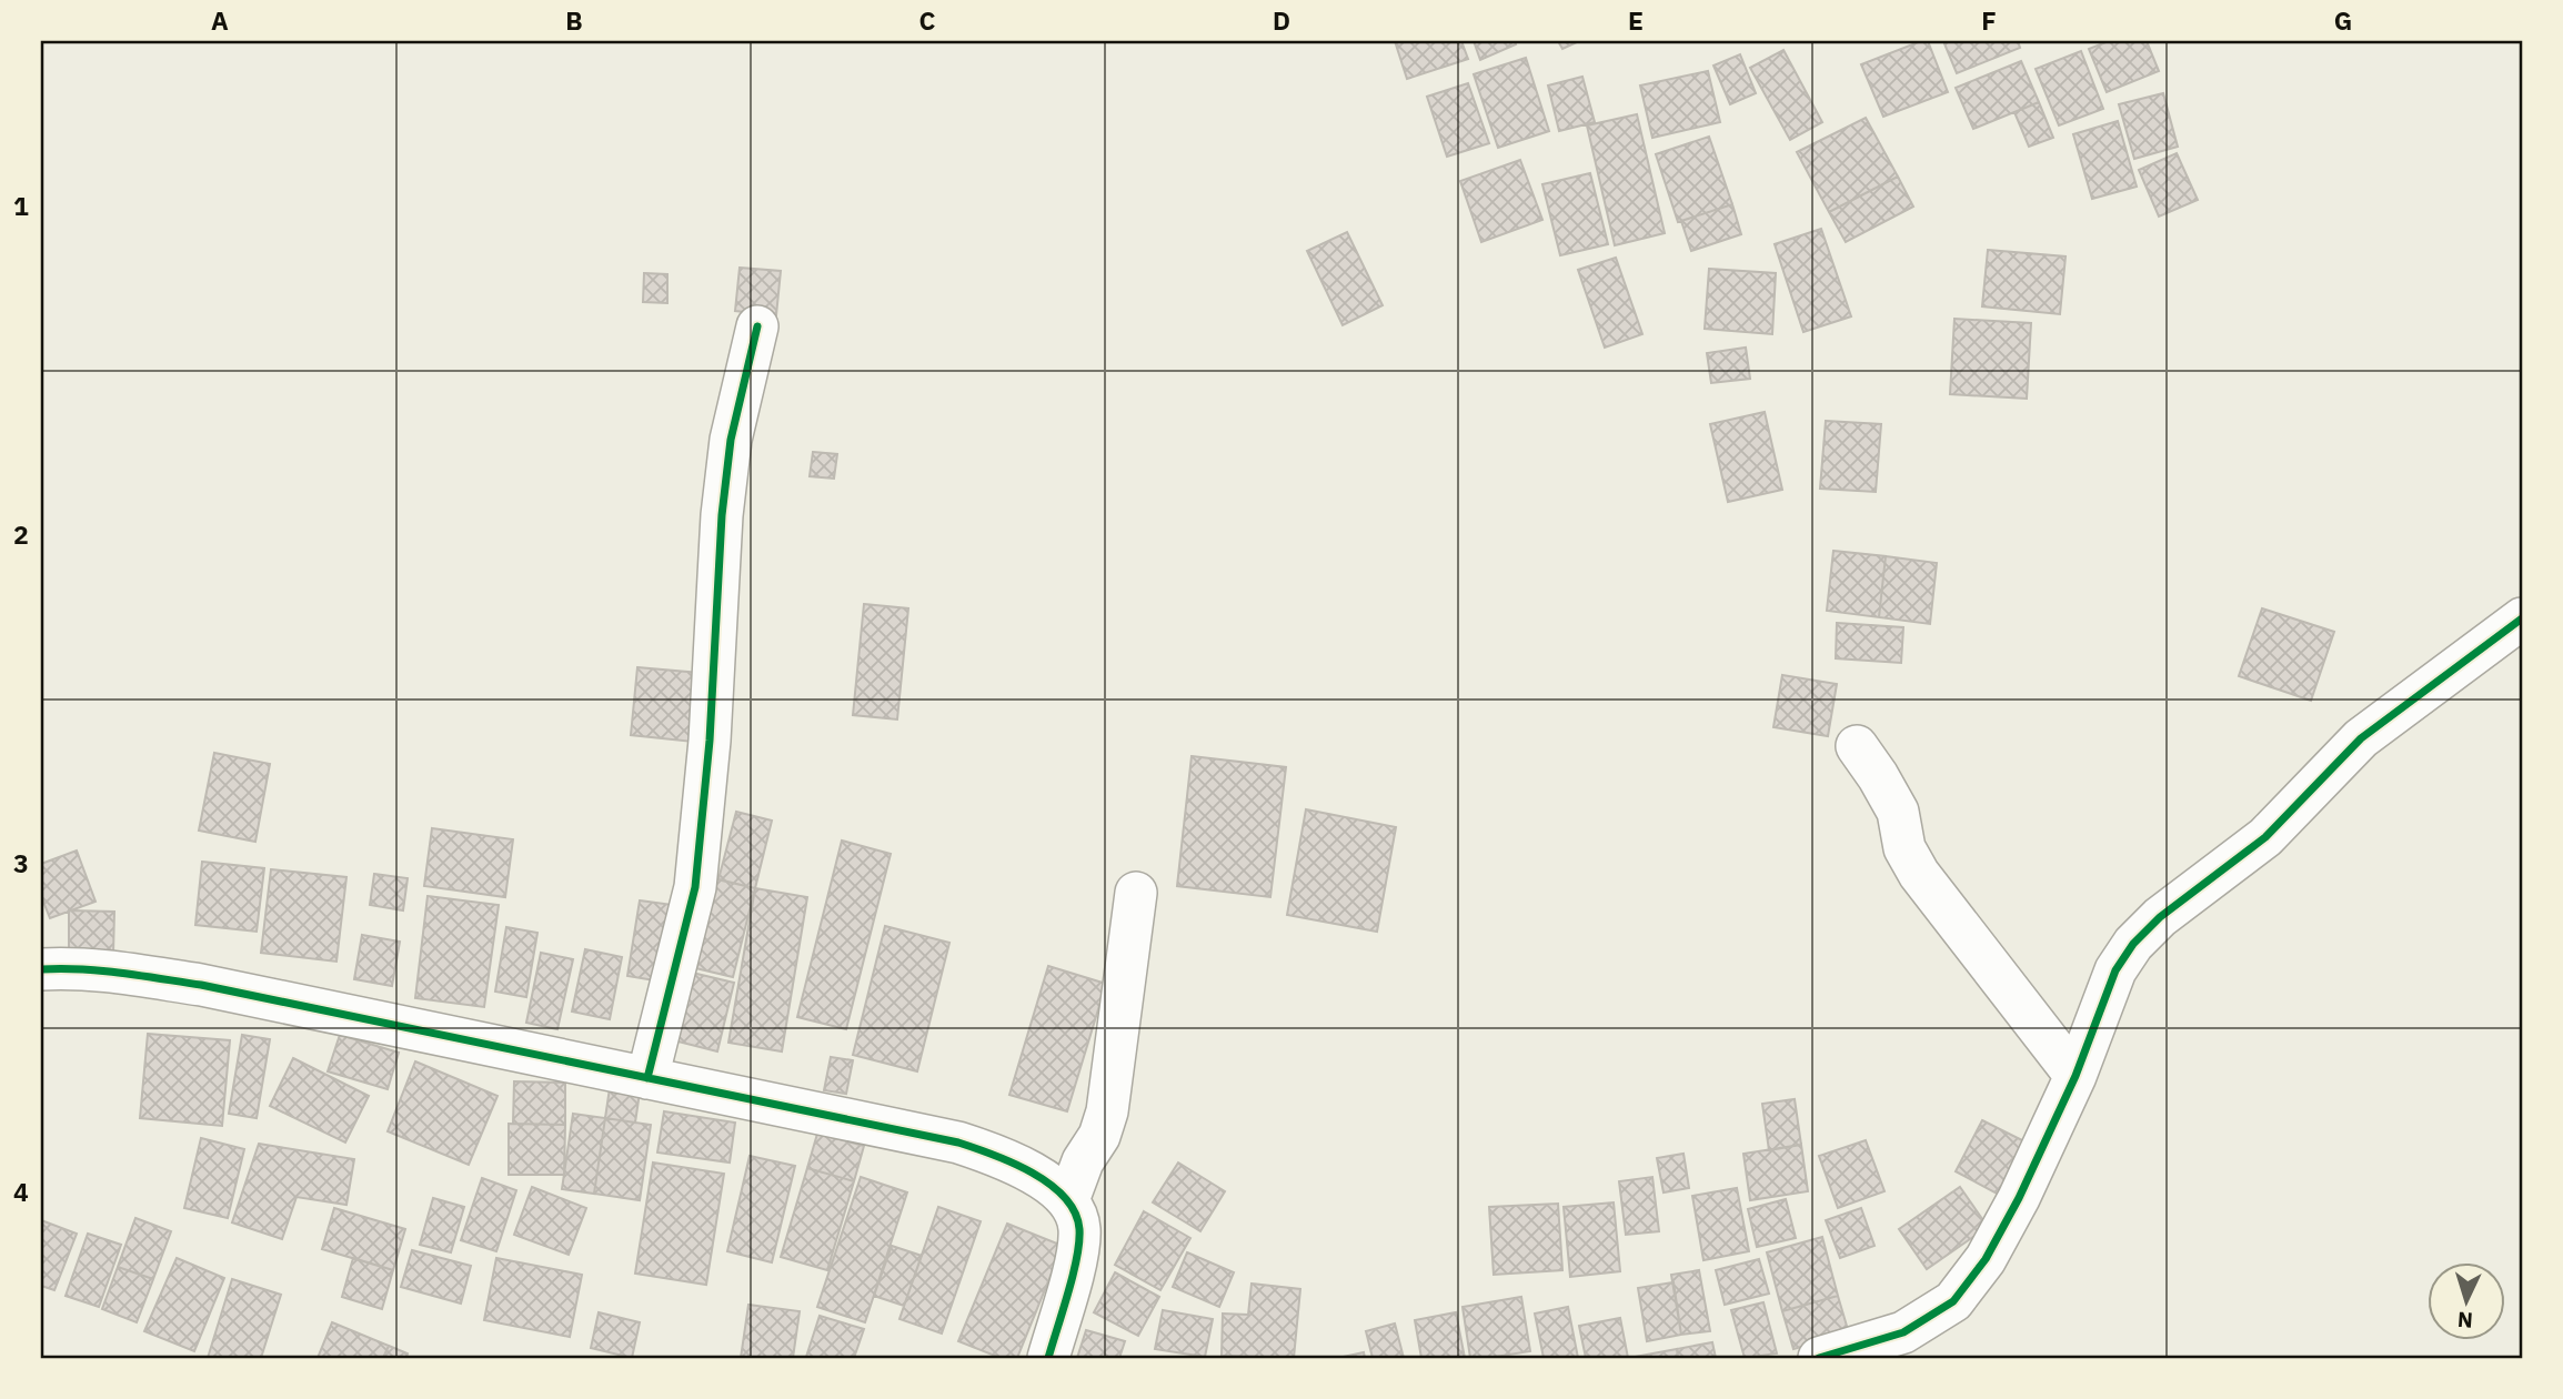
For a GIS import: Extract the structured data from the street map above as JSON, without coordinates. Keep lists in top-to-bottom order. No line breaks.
{"north":"bottom","grid":{"columns":["A","B","C","D","E","F","G"],"rows":["1","2","3","4"]}}
